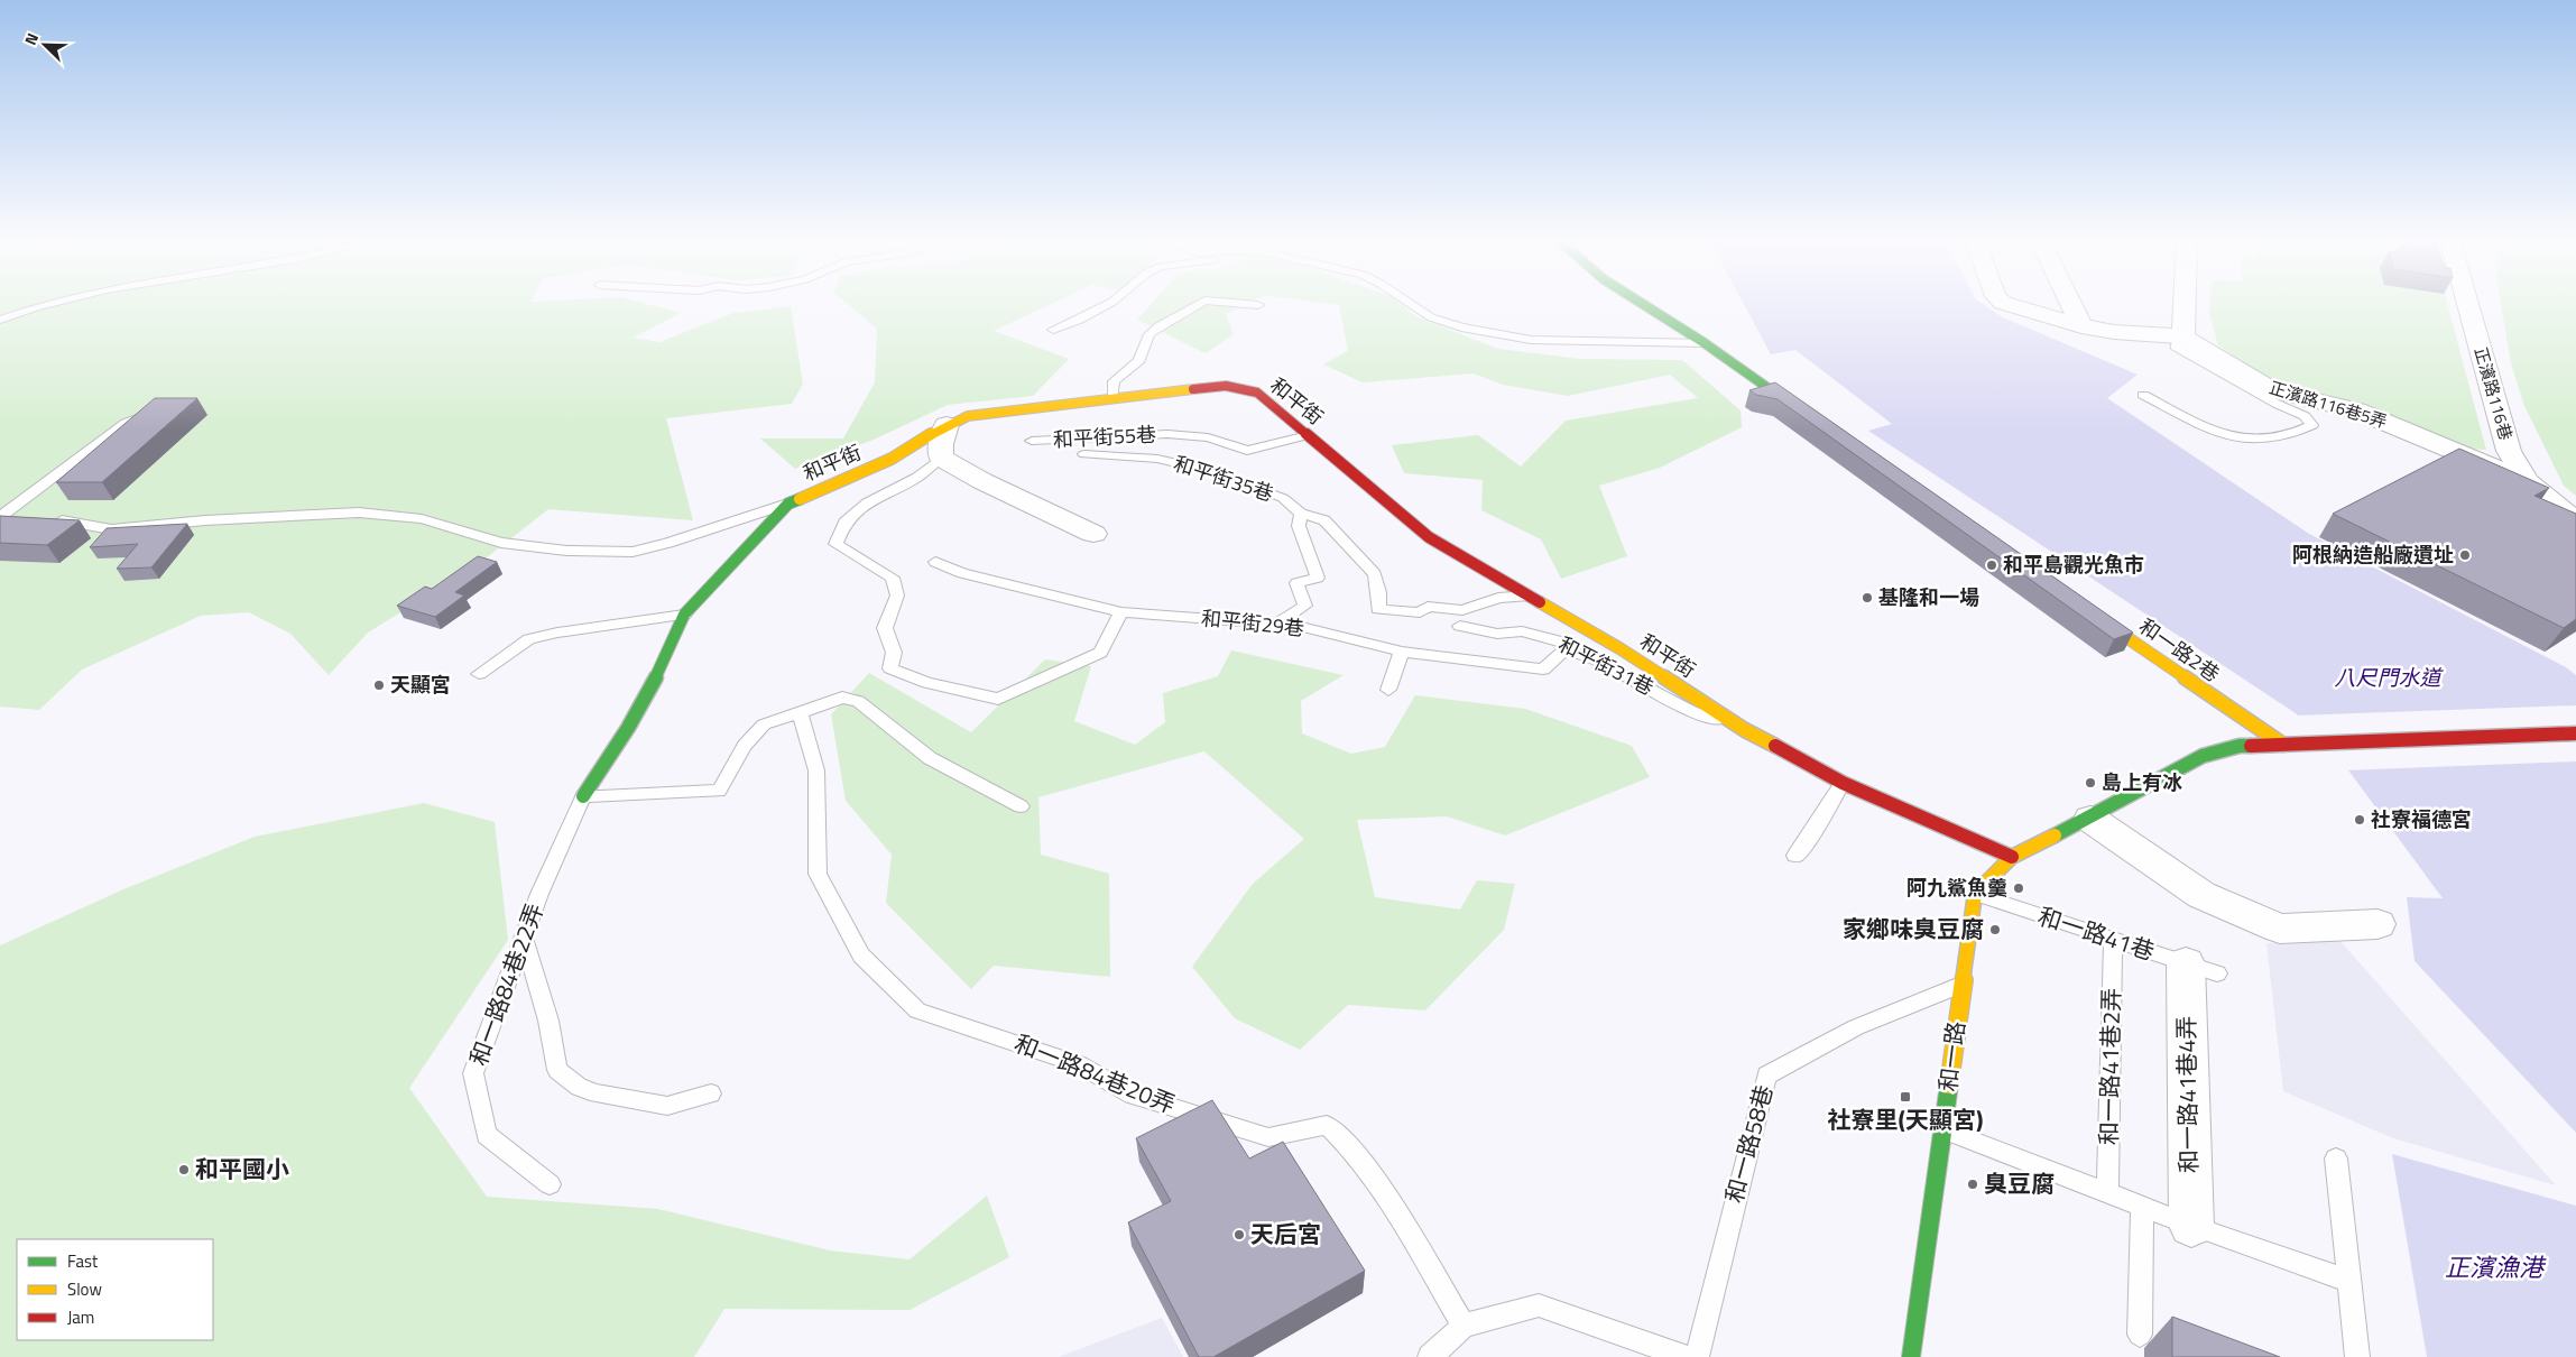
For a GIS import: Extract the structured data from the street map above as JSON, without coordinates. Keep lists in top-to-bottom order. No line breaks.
{"streets":{"street":["正濱路116巷","和平街","正濱路116巷5弄","和一路2巷","和一路","和一路41巷4弄"],"lane":["和平街55巷","和平街35巷","和平街29巷","和平街31巷","和一路41巷","和一路84巷22弄","和一路41巷2弄","和一路84巷20弄","和一路58巷"]},"crossings":[["正濱路116巷","正濱路116巷5弄"],["和平街","和平街55巷"],["和平街","和平街35巷"],["和平街","和平街31巷"],["和平街","和一路84巷22弄"],["和平街29巷","和平街31巷"],["和一路41巷","和一路"],["和一路41巷","和一路41巷2弄"],["和一路41巷","和一路41巷4弄"],["和一路","和一路58巷"]],"water":["八尺門水道","正濱漁港"],"places":{"other":["阿根納造船廠遺址","和平島觀光魚市","基隆和一場","天顯宮","島上有冰","社寮福德宮","阿九鯊魚羹","家鄉味臭豆腐","和平國小","臭豆腐","天后宮"],"transit":["社寮里(天顯宮)"]},"legend":["Fast","Slow","Jam"],"north":"top left"}
